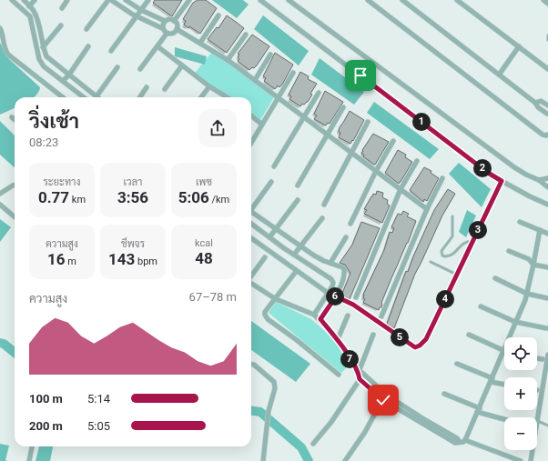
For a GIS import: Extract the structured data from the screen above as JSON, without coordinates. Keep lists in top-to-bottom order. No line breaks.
{"page":{"heading":["วิ่งเช้า","08:23"],"pins":["1","2","3","6","4","5","7"],"stats":[["ระยะทาง","0.77 km"],["เวลา","3:56"],["เพซ","5:06 /km"],["ความสูง","16 m"],["ชีพจร","143 bpm"],["kcal","48"]],"chart":["ความสูง","67–78 m"],"map_buttons":["+","−"],"list":[{"name":"100 m","note":"5:14"},{"name":"200 m","note":"5:05"}]}}
